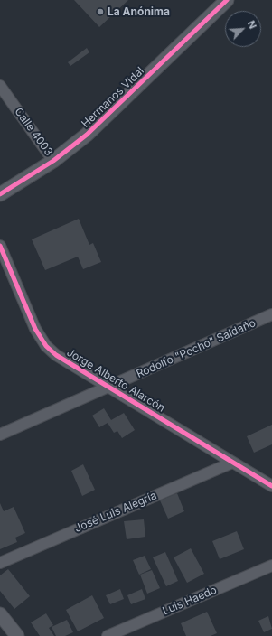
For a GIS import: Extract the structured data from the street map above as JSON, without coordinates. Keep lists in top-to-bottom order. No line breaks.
{"streets":{"street":["Hermanos Vidal","Calle 4003","Rodolfo \"Pocho\" Saldaño","Jorge Alberto Alarcón","José Luis Alegría","Luis Haedo"]},"crossings":[["Hermanos Vidal","Calle 4003"],["Rodolfo \"Pocho\" Saldaño","Jorge Alberto Alarcón"],["Jorge Alberto Alarcón","José Luis Alegría"]],"places":["La Anónima"],"north":"top right"}
